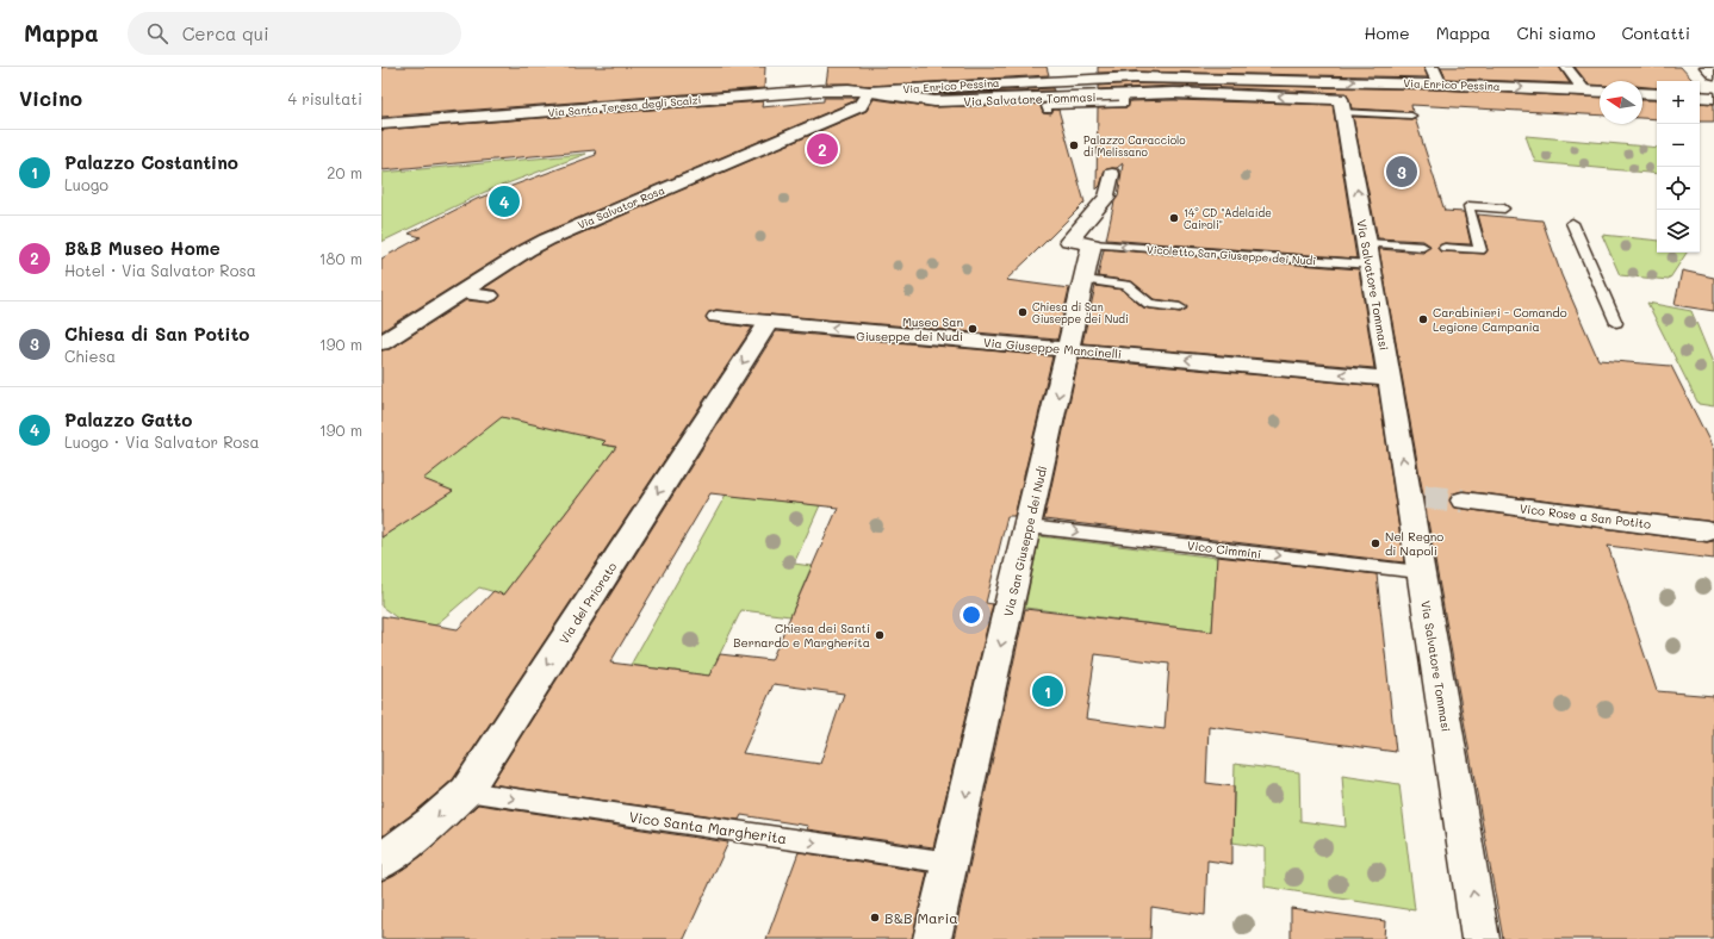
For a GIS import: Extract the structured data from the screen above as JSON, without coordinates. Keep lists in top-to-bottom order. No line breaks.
{"streets":{"street":["Via Enrico Pessina","Via Salvatore Tommasi","Via Santa Teresa degli Scalzi","Via Salvator Rosa","Via Giuseppe Mancinelli","Vico Rose a San Potito","Via San Giuseppe dei Nudi","Via del Priorato"],"lane":["Vicoletto San Giuseppe dei Nudi","Vico Cimmini","Vico Santa Margherita"]},"crossings":[["Via Enrico Pessina","Via Salvatore Tommasi"],["Via Salvatore Tommasi","Via Santa Teresa degli Scalzi"],["Via Salvatore Tommasi","Via Salvator Rosa"],["Via Salvatore Tommasi","Vicoletto San Giuseppe dei Nudi"],["Via Salvatore Tommasi","Via Giuseppe Mancinelli"],["Via Salvatore Tommasi","Vico Cimmini"],["Via Santa Teresa degli Scalzi","Via Salvator Rosa"],["Vicoletto San Giuseppe dei Nudi","Via San Giuseppe dei Nudi"],["Via Giuseppe Mancinelli","Via San Giuseppe dei Nudi"],["Via Giuseppe Mancinelli","Via del Priorato"],["Via San Giuseppe dei Nudi","Vico Cimmini"],["Via San Giuseppe dei Nudi","Vico Santa Margherita"],["Via del Priorato","Vico Santa Margherita"]],"one_way":["Via Enrico Pessina","Via Salvatore Tommasi","Via Giuseppe Mancinelli","Via San Giuseppe dei Nudi","Vico Cimmini","Via del Priorato","Vico Santa Margherita"],"places":["Palazzo Caracciolo di Melissano","14° CD \"Adelaide Cairoli\"","Chiesa di San Giuseppe dei Nudi","Carabinieri - Comando Legione Campania","Museo San Giuseppe dei Nudi","Nel Regno di Napoli","Chiesa dei Santi Bernardo e Margherita","B&B Maria"],"north":"left","page":{"header":"Mappa","search":"Cerca qui","nav":["Home","Mappa","Chi siamo","Contatti"],"heading":["Vicino","4 risultati"],"map_buttons":["+","−"],"list":[{"mark":"1","name":"Palazzo Costantino","note":"Luogo","value":"20 m"},{"mark":"2","name":"B&B Museo Home","note":"Hotel · Via Salvator Rosa","value":"180 m"},{"mark":"3","name":"Chiesa di San Potito","note":"Chiesa","value":"190 m"},{"mark":"4","name":"Palazzo Gatto","note":"Luogo · Via Salvator Rosa","value":"190 m"}],"pins":["2","3","4","1"]}}
